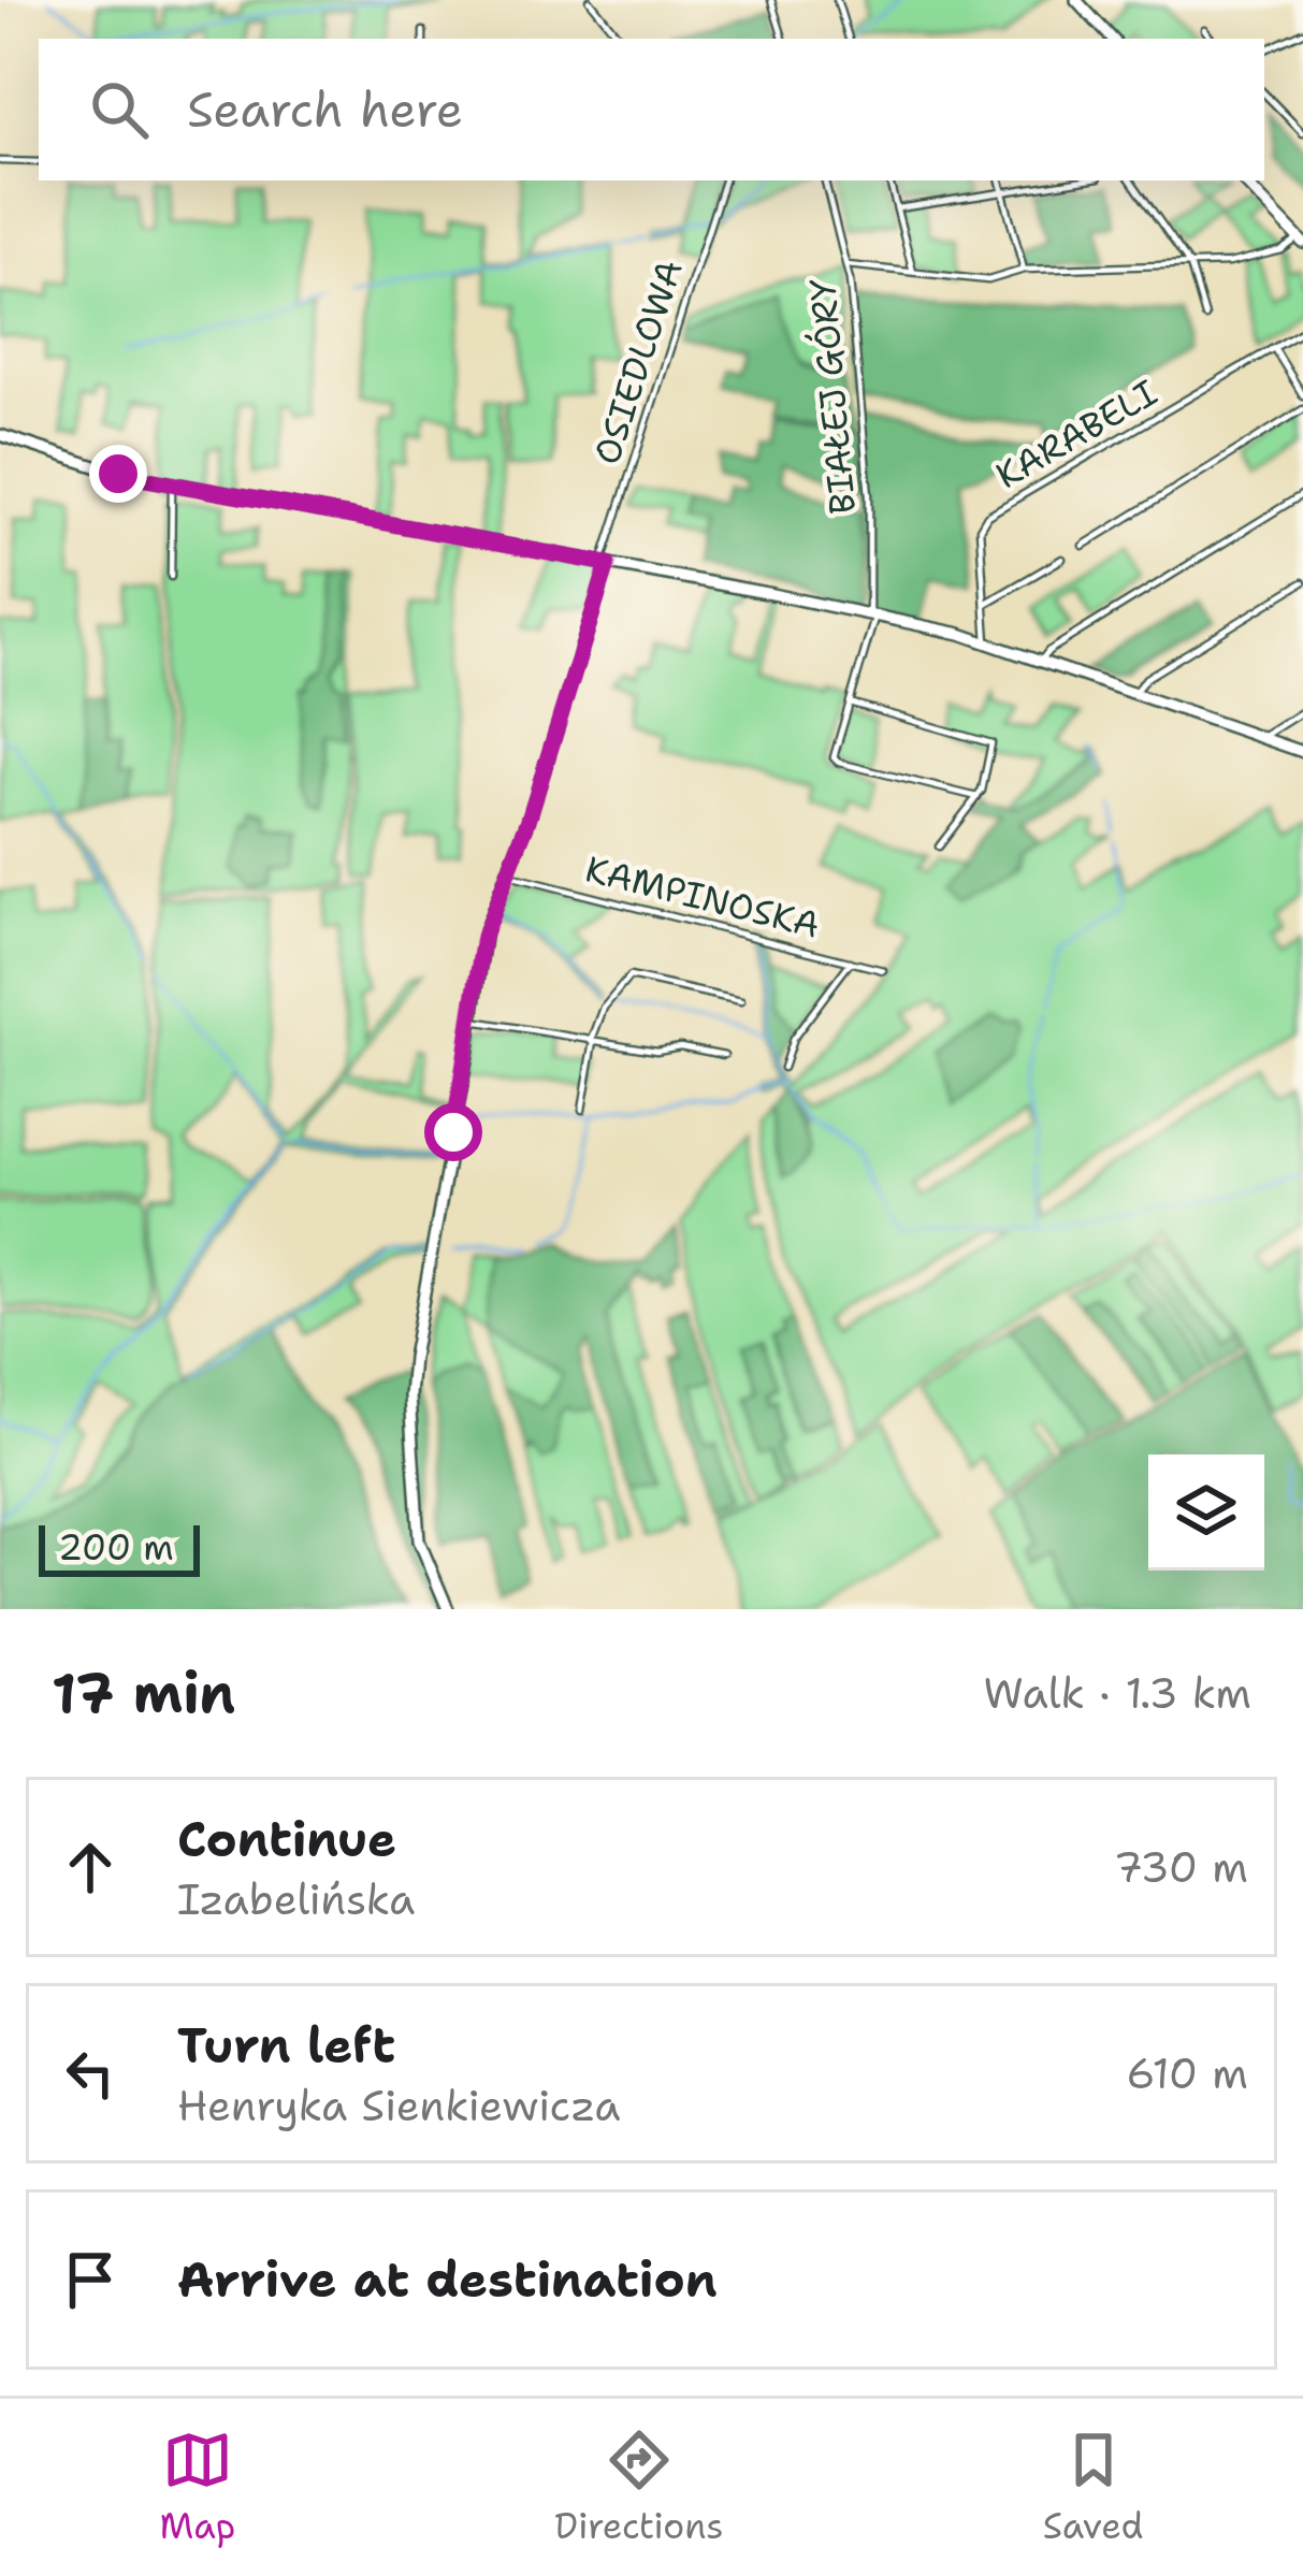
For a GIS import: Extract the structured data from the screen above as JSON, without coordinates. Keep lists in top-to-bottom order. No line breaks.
{"streets":{"street":["OSIEDLOWA","BIAŁEJ GÓRY","KARABELI","KAMPINOSKA"]},"scale_bar":"200 m","page":{"search":"Search here","scale":"200 m","heading":["17 min","Walk · 1.3 km"],"list":[["Continue","Izabelińska","730 m"],["Turn left","Henryka Sienkiewicza","610 m"],"Arrive at destination"],"nav":["Map","Directions","Saved"]}}
